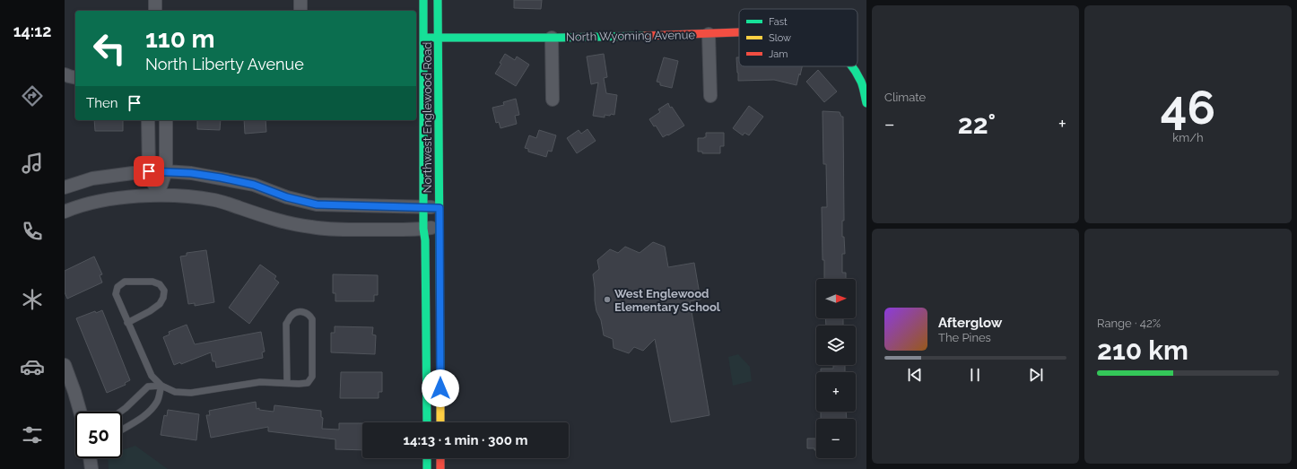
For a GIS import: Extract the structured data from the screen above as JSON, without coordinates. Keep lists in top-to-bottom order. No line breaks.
{"streets":{"main road":["North Wyoming Avenue","Northwest Englewood Road"]},"crossings":[["North Wyoming Avenue","Northwest Englewood Road"]],"places":["West Englewood Elementary School"],"legend":["Fast","Slow","Jam"],"north":"right","page":{"tabs":"14:12","tile":["Climate",["46","km/h"],["Range · 42%","210 km"]],"turn":["110 m","North Liberty Avenue"],"then":"Then","heat":["−","22°","+"],"map_buttons":["+","−"],"song":["Afterglow","The Pines"],"limit":"50","trip":"14:13 · 1 min · 300 m"}}
